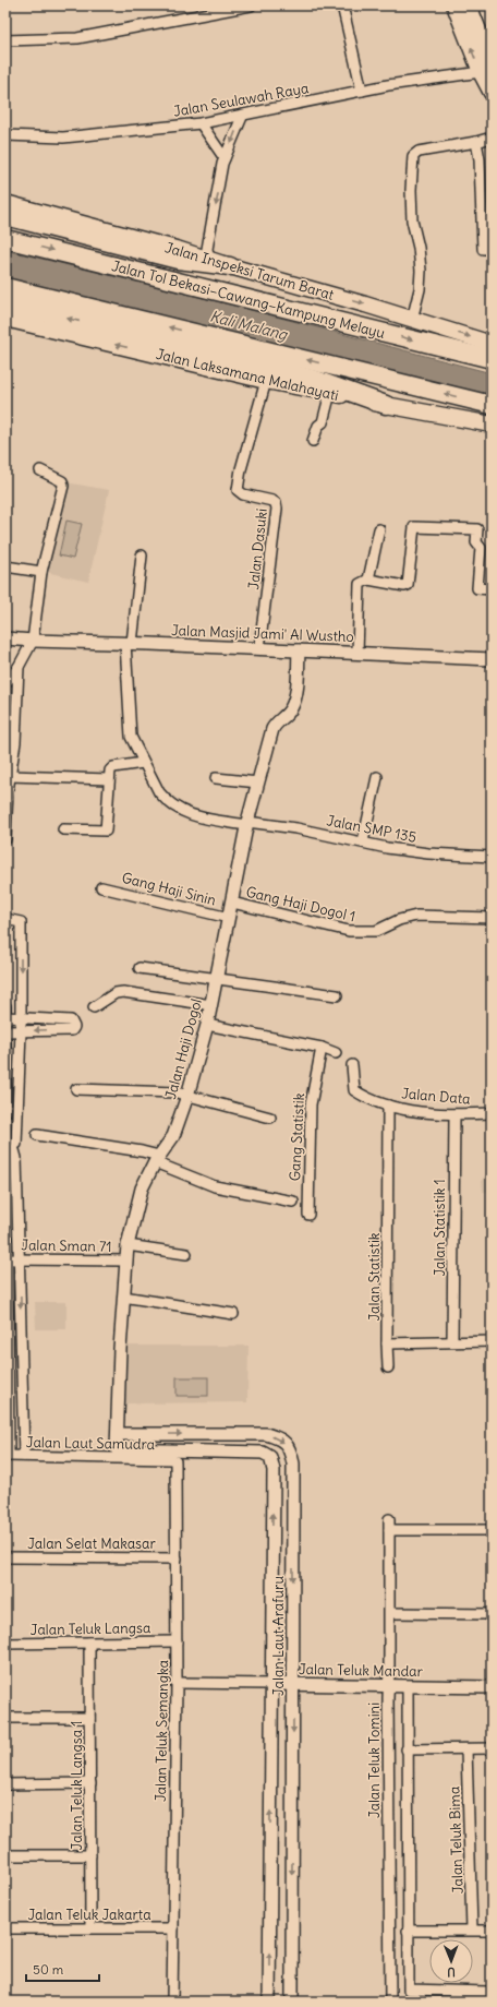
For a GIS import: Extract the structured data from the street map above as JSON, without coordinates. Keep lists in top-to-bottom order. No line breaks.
{"streets":{"highway":["Jalan Tol Bekasi–Cawang–Kampung Melayu"],"main road":["Jalan Inspeksi Tarum Barat","Jalan Laksamana Malahayati"],"street":["Jalan Seulawah Raya","Jalan Dasuki","Jalan Masjid Jami' Al Wustho","Jalan SMP 135","Gang Haji Sinin","Gang Haji Dogol 1","Jalan Haji Dogol","Jalan Data","Gang Statistik","Jalan Statistik 1","Jalan Sman 71","Jalan Statistik","Jalan Laut Samudra","Jalan Selat Makasar","Jalan Teluk Langsa","Jalan Laut Arafuru","Jalan Teluk Mandar","Jalan Teluk Semangka","Jalan Teluk Tomini","Jalan Teluk Langsa 1","Jalan Teluk Bima","Jalan Teluk Jakarta"]},"crossings":[["Jalan Laksamana Malahayati","Jalan Dasuki"],["Jalan Dasuki","Jalan Masjid Jami' Al Wustho"],["Jalan Masjid Jami' Al Wustho","Jalan SMP 135"],["Jalan Masjid Jami' Al Wustho","Jalan Haji Dogol"],["Jalan SMP 135","Jalan Haji Dogol"],["Gang Haji Sinin","Jalan Haji Dogol"],["Gang Haji Dogol 1","Jalan Haji Dogol"],["Jalan Haji Dogol","Jalan Sman 71"],["Jalan Haji Dogol","Jalan Laut Samudra"],["Jalan Haji Dogol","Jalan Laut Arafuru"],["Jalan Data","Jalan Statistik 1"],["Jalan Data","Jalan Statistik"],["Jalan Laut Samudra","Jalan Laut Arafuru"],["Jalan Laut Samudra","Jalan Teluk Semangka"],["Jalan Selat Makasar","Jalan Teluk Semangka"],["Jalan Teluk Langsa","Jalan Teluk Semangka"],["Jalan Teluk Langsa","Jalan Teluk Langsa 1"],["Jalan Laut Arafuru","Jalan Teluk Mandar"],["Jalan Teluk Mandar","Jalan Teluk Semangka"],["Jalan Teluk Mandar","Jalan Teluk Tomini"],["Jalan Teluk Semangka","Jalan Teluk Jakarta"],["Jalan Teluk Langsa 1","Jalan Teluk Jakarta"]],"one_way":["Jalan Inspeksi Tarum Barat","Jalan Laksamana Malahayati"],"water":["Kali Malang"],"scale_bar":"50 m","north":"bottom"}
